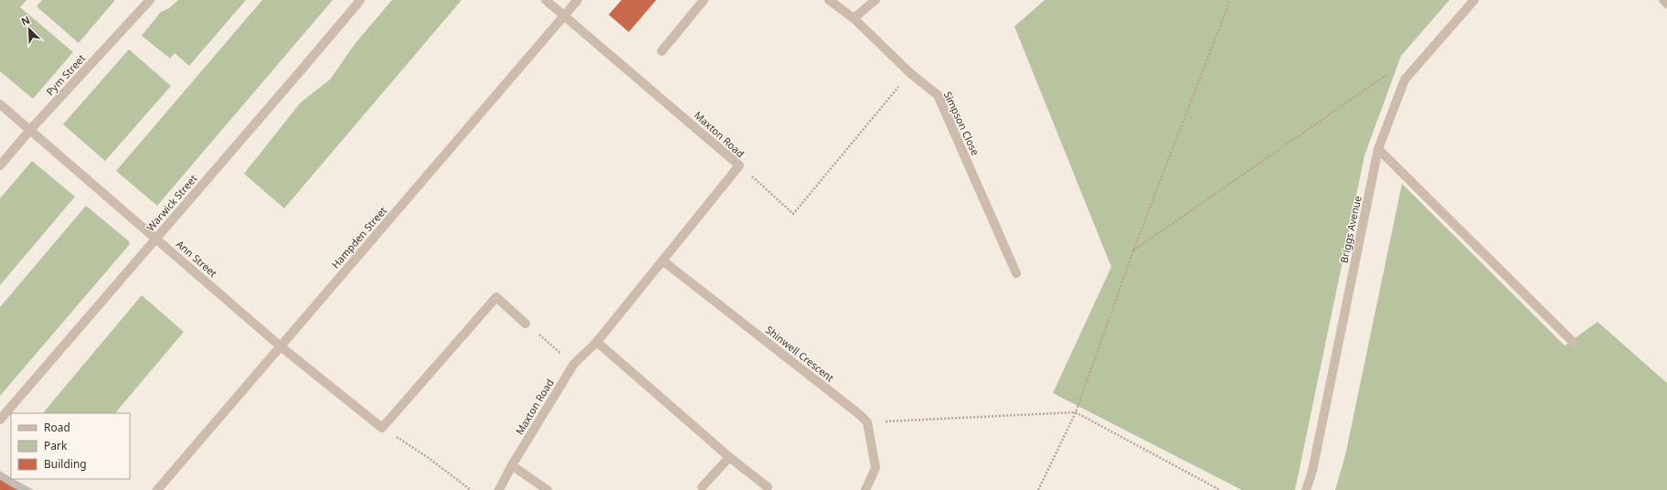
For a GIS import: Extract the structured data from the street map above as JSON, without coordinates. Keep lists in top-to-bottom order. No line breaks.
{"streets":{"street":["Pym Street","Simpson Close","Maxton Road","Warwick Street","Briggs Avenue","Hampden Street","Ann Street","Shinwell Crescent"]},"crossings":[["Pym Street","Ann Street"],["Maxton Road","Hampden Street"],["Maxton Road","Shinwell Crescent"],["Warwick Street","Ann Street"],["Hampden Street","Ann Street"]],"legend":["Road","Park","Building"],"north":"top left"}
